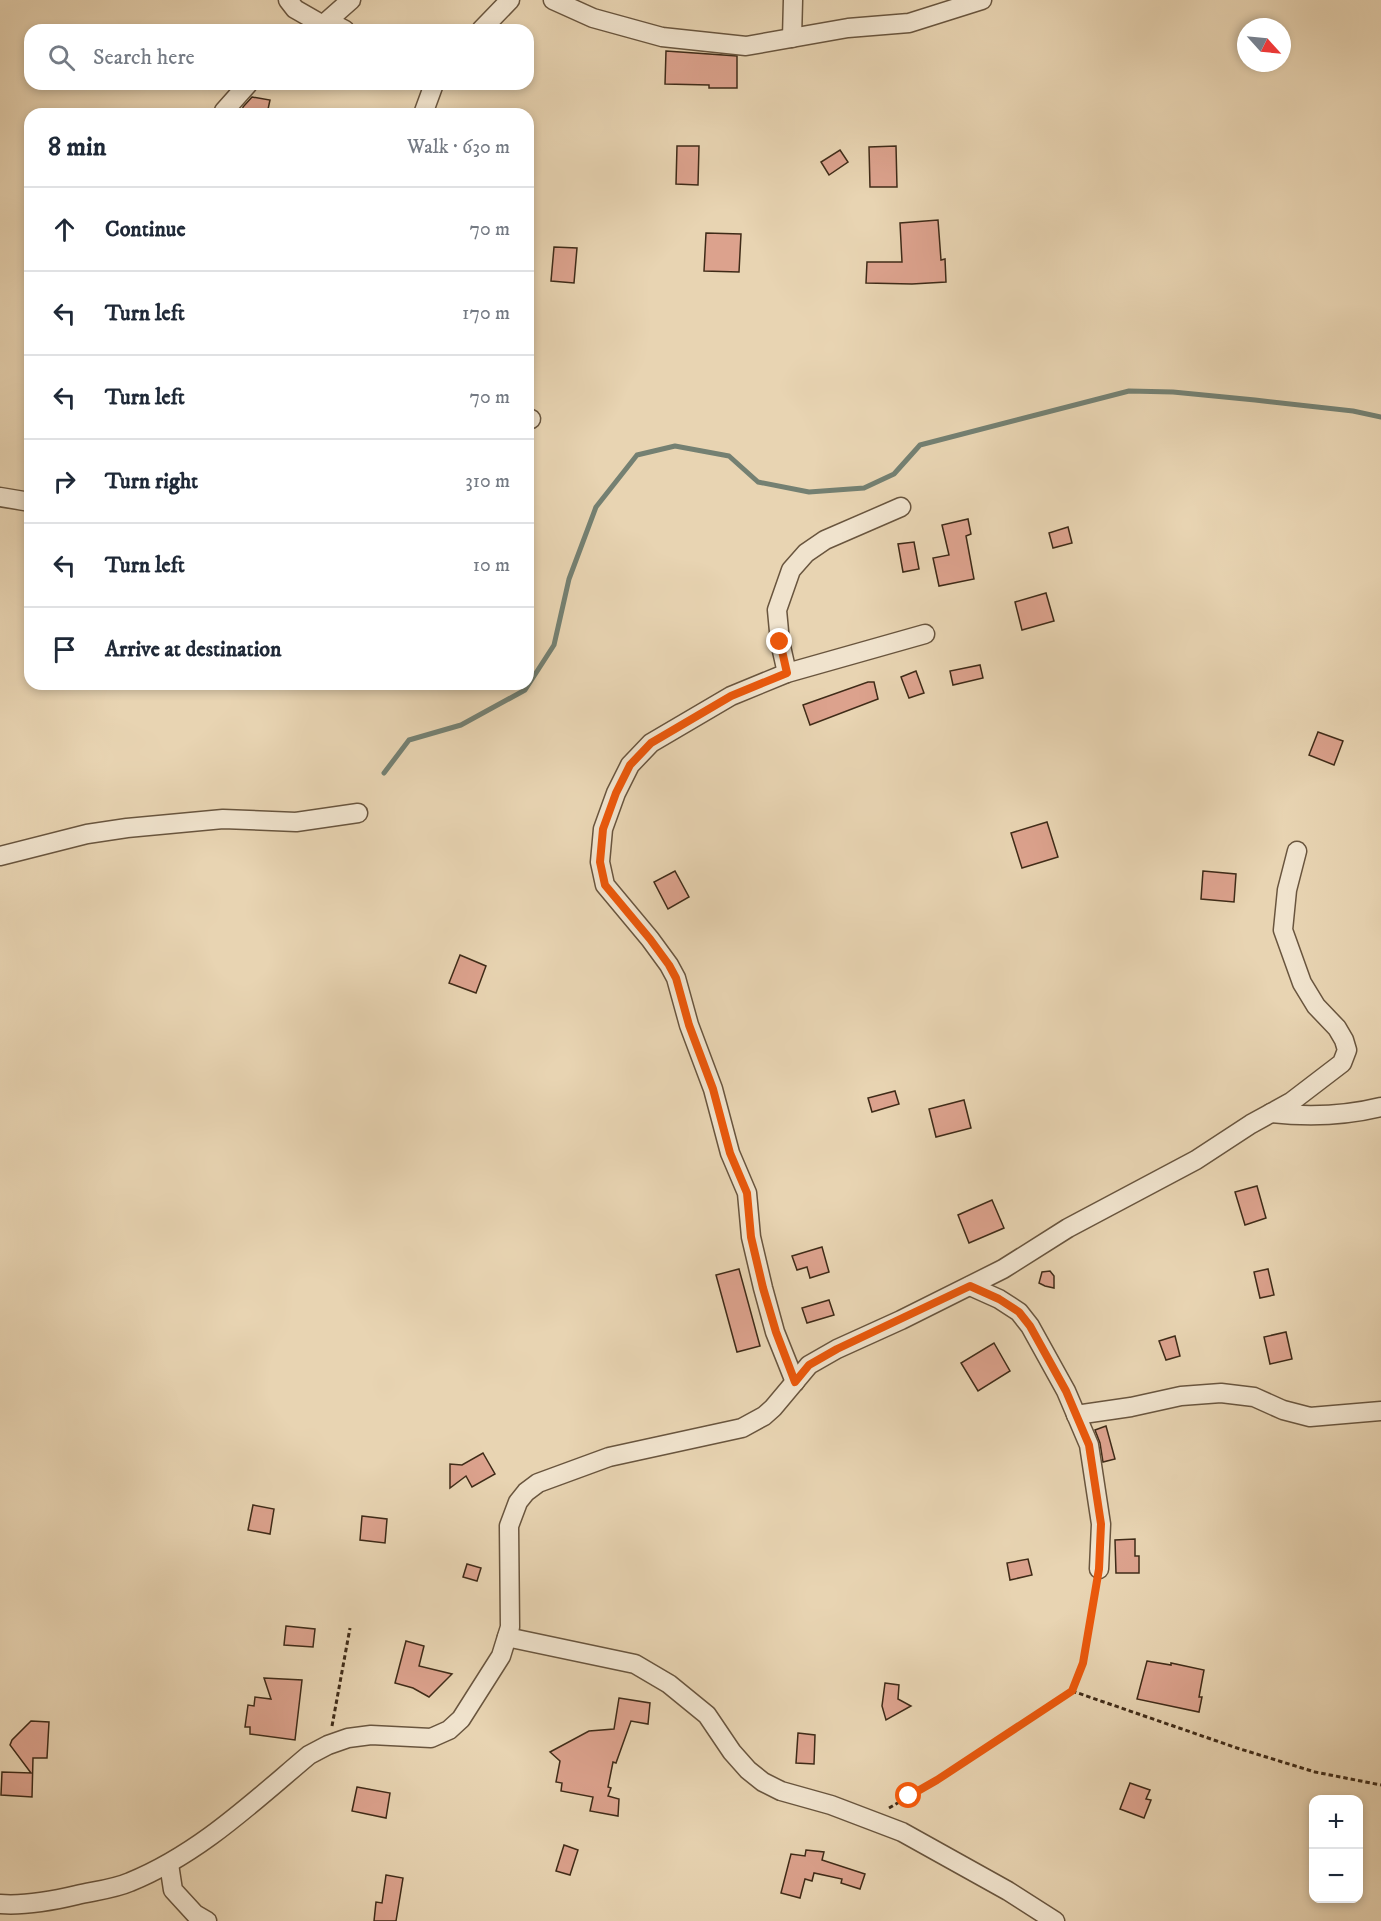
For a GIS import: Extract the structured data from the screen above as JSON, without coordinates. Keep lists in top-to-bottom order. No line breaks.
{"north":"bottom right","page":{"search":"Search here","heading":["8 min","Walk · 630 m"],"list":[["Continue","70 m"],["Turn left","170 m"],["Turn left","70 m"],["Turn right","310 m"],["Turn left","10 m"],"Arrive at destination"],"map_buttons":["+","−"]}}
